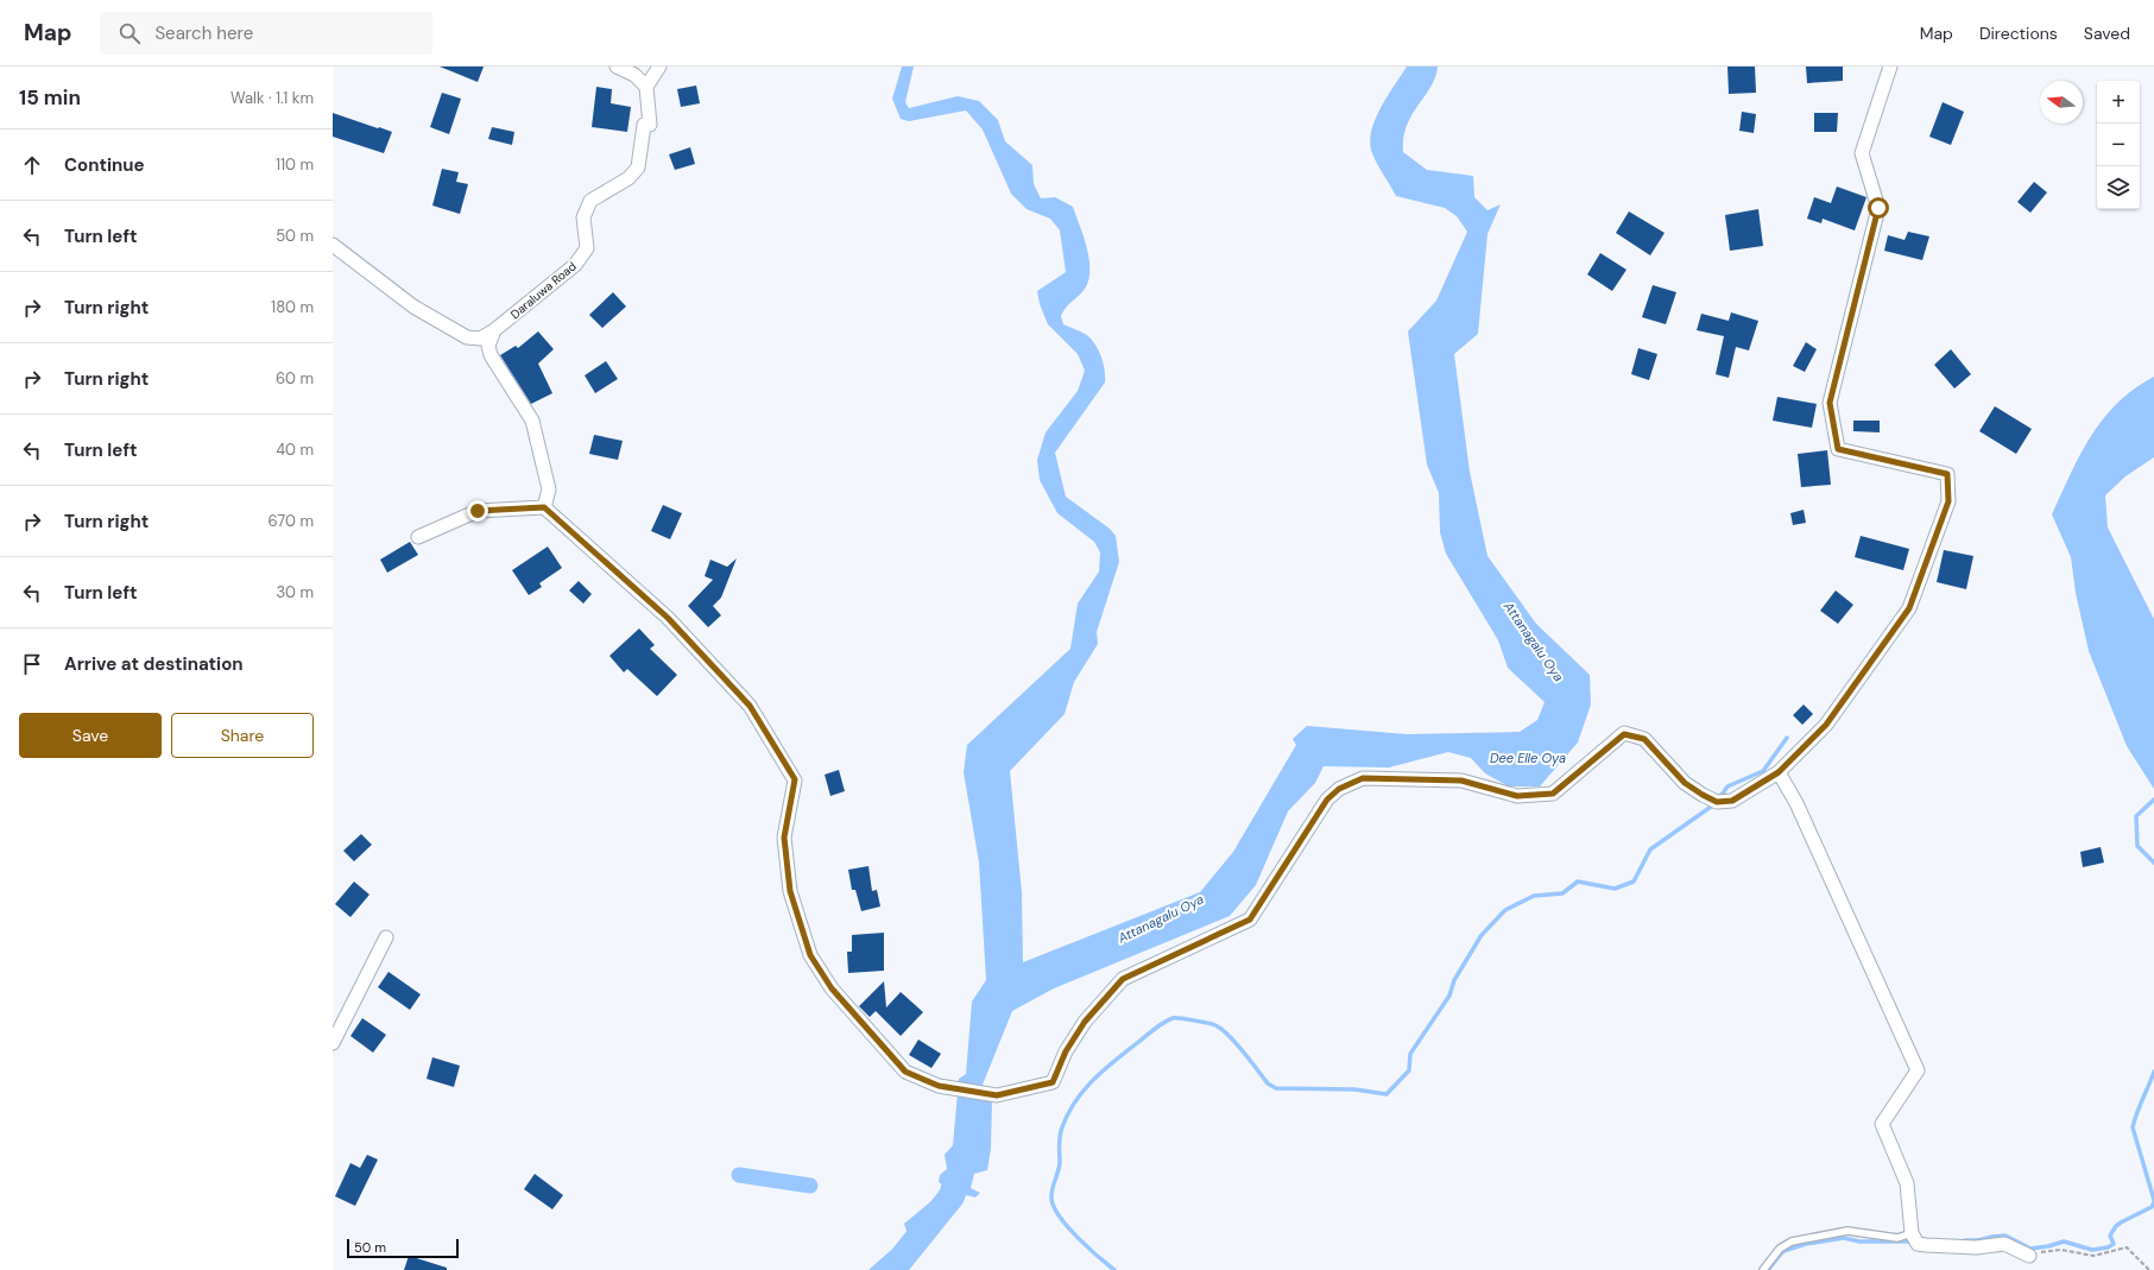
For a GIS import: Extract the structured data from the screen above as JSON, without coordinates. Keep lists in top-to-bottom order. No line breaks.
{"streets":{"street":["Daraluwa Road"]},"water":["Attanagalu Oya","Dee Elle Oya"],"scale_bar":"50 m","north":"left","page":{"header":"Map","search":"Search here","nav":["Map","Directions","Saved"],"heading":["15 min","Walk · 1.1 km"],"map_buttons":["+","−"],"list":[["Continue","110 m"],["Turn left","50 m"],["Turn right","180 m"],["Turn right","60 m"],["Turn left","40 m"],["Turn right","670 m"],["Turn left","30 m"],"Arrive at destination"],"buttons":["Save","Share"],"scale":"50 m"}}
